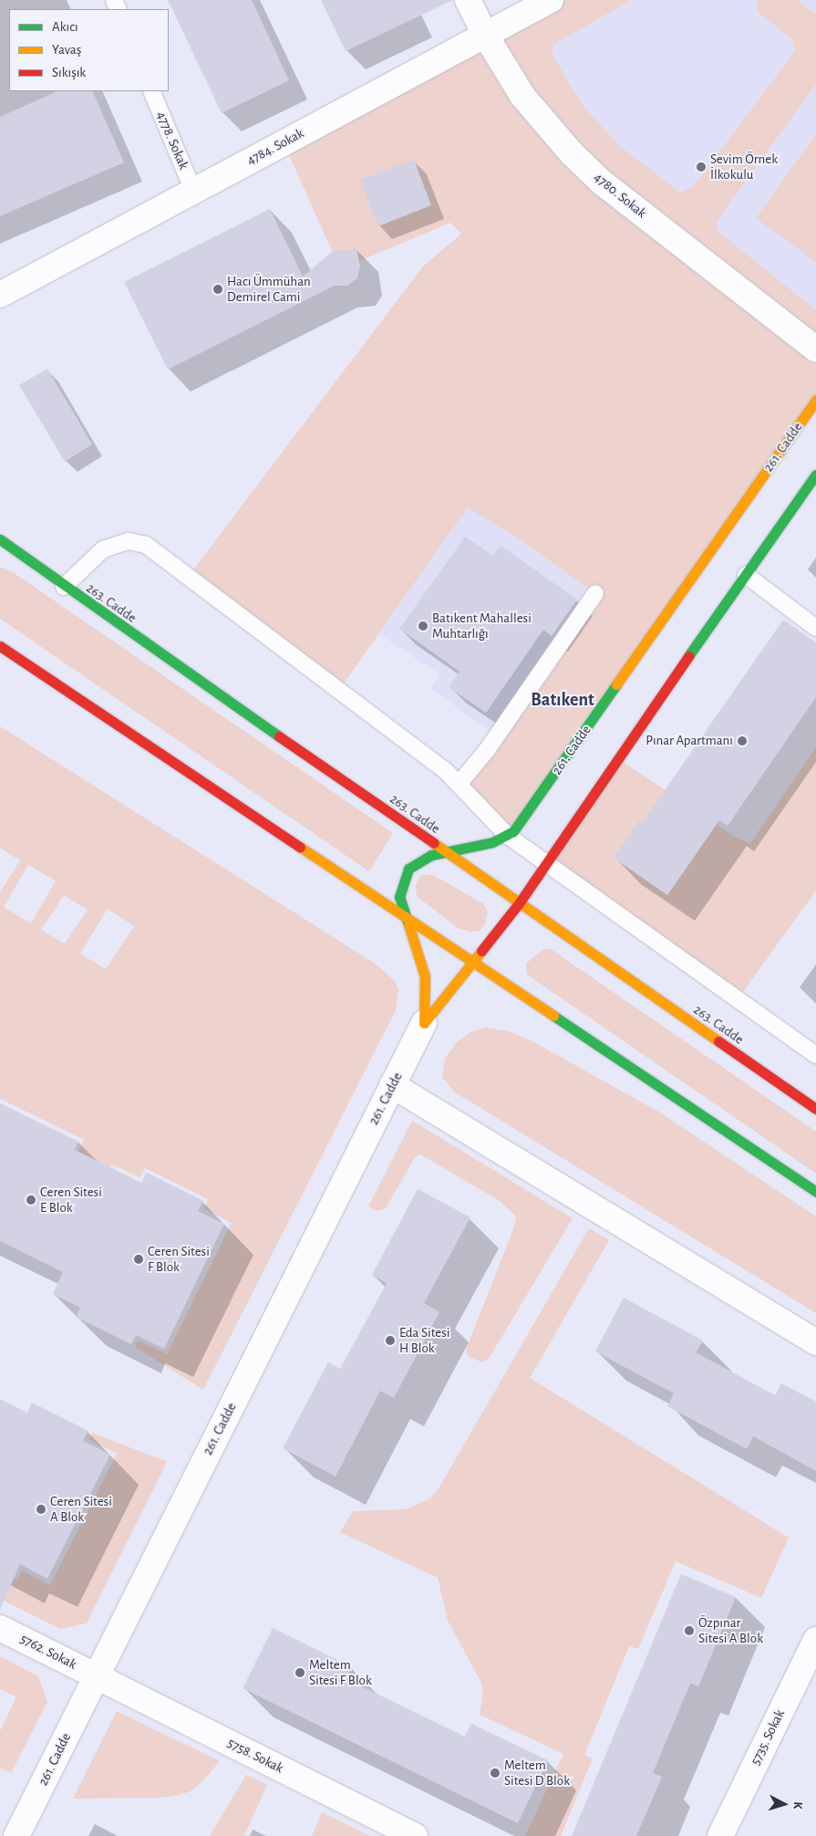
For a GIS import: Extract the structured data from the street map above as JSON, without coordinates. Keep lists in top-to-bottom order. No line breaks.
{"streets":{"main road":["261. Cadde","263. Cadde"],"street":["4784. Sokak","4780. Sokak","5762. Sokak","5735. Sokak","5758. Sokak"],"lane":["4778. Sokak"]},"crossings":[["4778. Sokak","4784. Sokak"],["4784. Sokak","4780. Sokak"],["261. Cadde","263. Cadde"],["261. Cadde","5762. Sokak"],["261. Cadde","5758. Sokak"],["5762. Sokak","5758. Sokak"]],"districts":["Batıkent"],"places":["Sevim Örnek İlkokulu","Hacı Ümmühan Demirel Cami","Batıkent Mahallesi Muhtarlığı","Pınar Apartmanı","Ceren Sitesi E Blok","Ceren Sitesi F Blok","Eda Sitesi H Blok","Ceren Sitesi A Blok","Özpınar Sitesi A Blok","Meltem Sitesi F Blok","Meltem Sitesi D Blok"],"legend":["Akıcı","Yavaş","Sıkışık"],"north":"right"}
